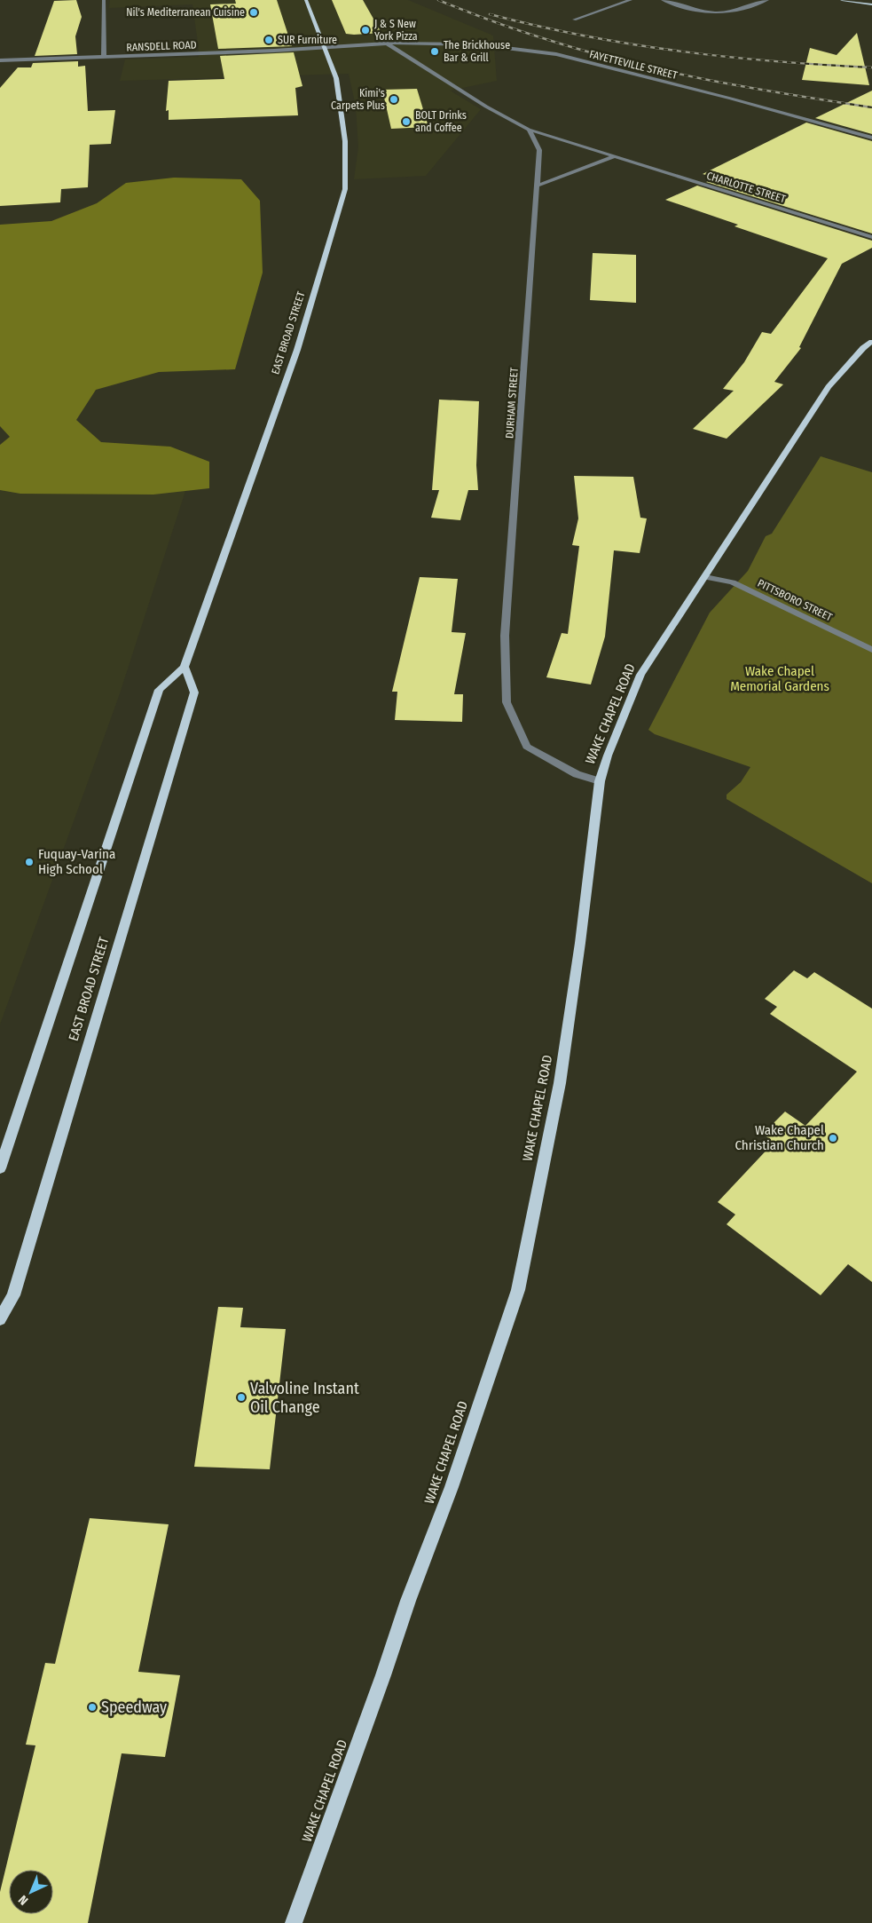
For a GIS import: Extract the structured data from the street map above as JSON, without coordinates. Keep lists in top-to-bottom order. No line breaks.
{"streets":{"main road":["EAST BROAD STREET","WAKE CHAPEL ROAD"],"street":["RANSDELL ROAD","FAYETTEVILLE STREET","CHARLOTTE STREET","DURHAM STREET","PITTSBORO STREET"]},"crossings":[["RANSDELL ROAD","FAYETTEVILLE STREET"],["RANSDELL ROAD","EAST BROAD STREET"],["FAYETTEVILLE STREET","EAST BROAD STREET"],["CHARLOTTE STREET","DURHAM STREET"],["DURHAM STREET","WAKE CHAPEL ROAD"],["PITTSBORO STREET","WAKE CHAPEL ROAD"]],"parks":["Wake Chapel Memorial Gardens"],"places":["Nil's Mediterranean Cuisine","J & S New York Pizza","SUR Furniture","The Brickhouse Bar & Grill","Kimi's Carpets Plus","BOLT Drinks and Coffee","Fuquay-Varina High School","Wake Chapel Christian Church","Valvoline Instant Oil Change","Speedway"],"north":"bottom left"}
